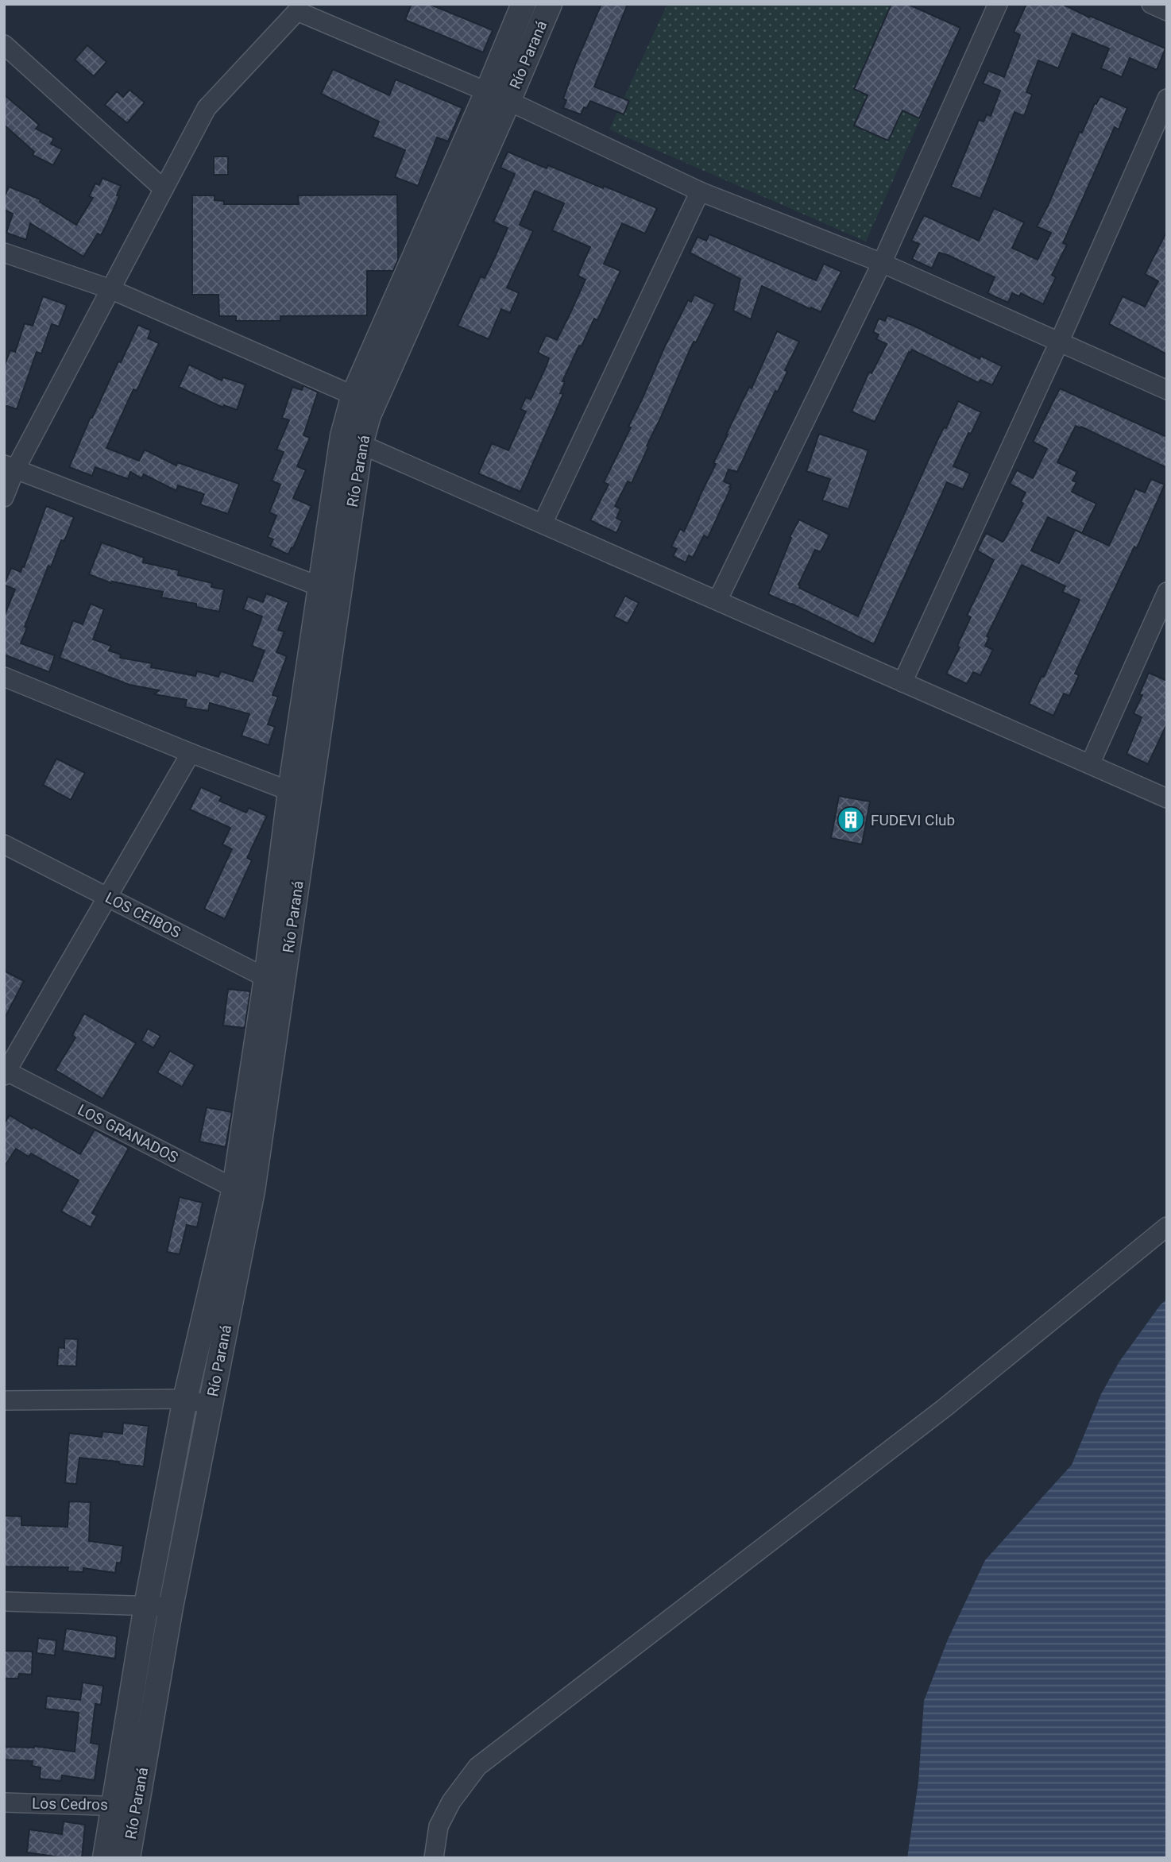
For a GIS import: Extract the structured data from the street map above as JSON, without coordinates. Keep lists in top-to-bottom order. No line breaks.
{"streets":{"street":["Río Paraná","LOS CEIBOS","LOS GRANADOS","Los Cedros"]},"crossings":[["Río Paraná","LOS CEIBOS"],["Río Paraná","LOS GRANADOS"],["Río Paraná","Los Cedros"]],"places":{"building":["FUDEVI Club"]}}
